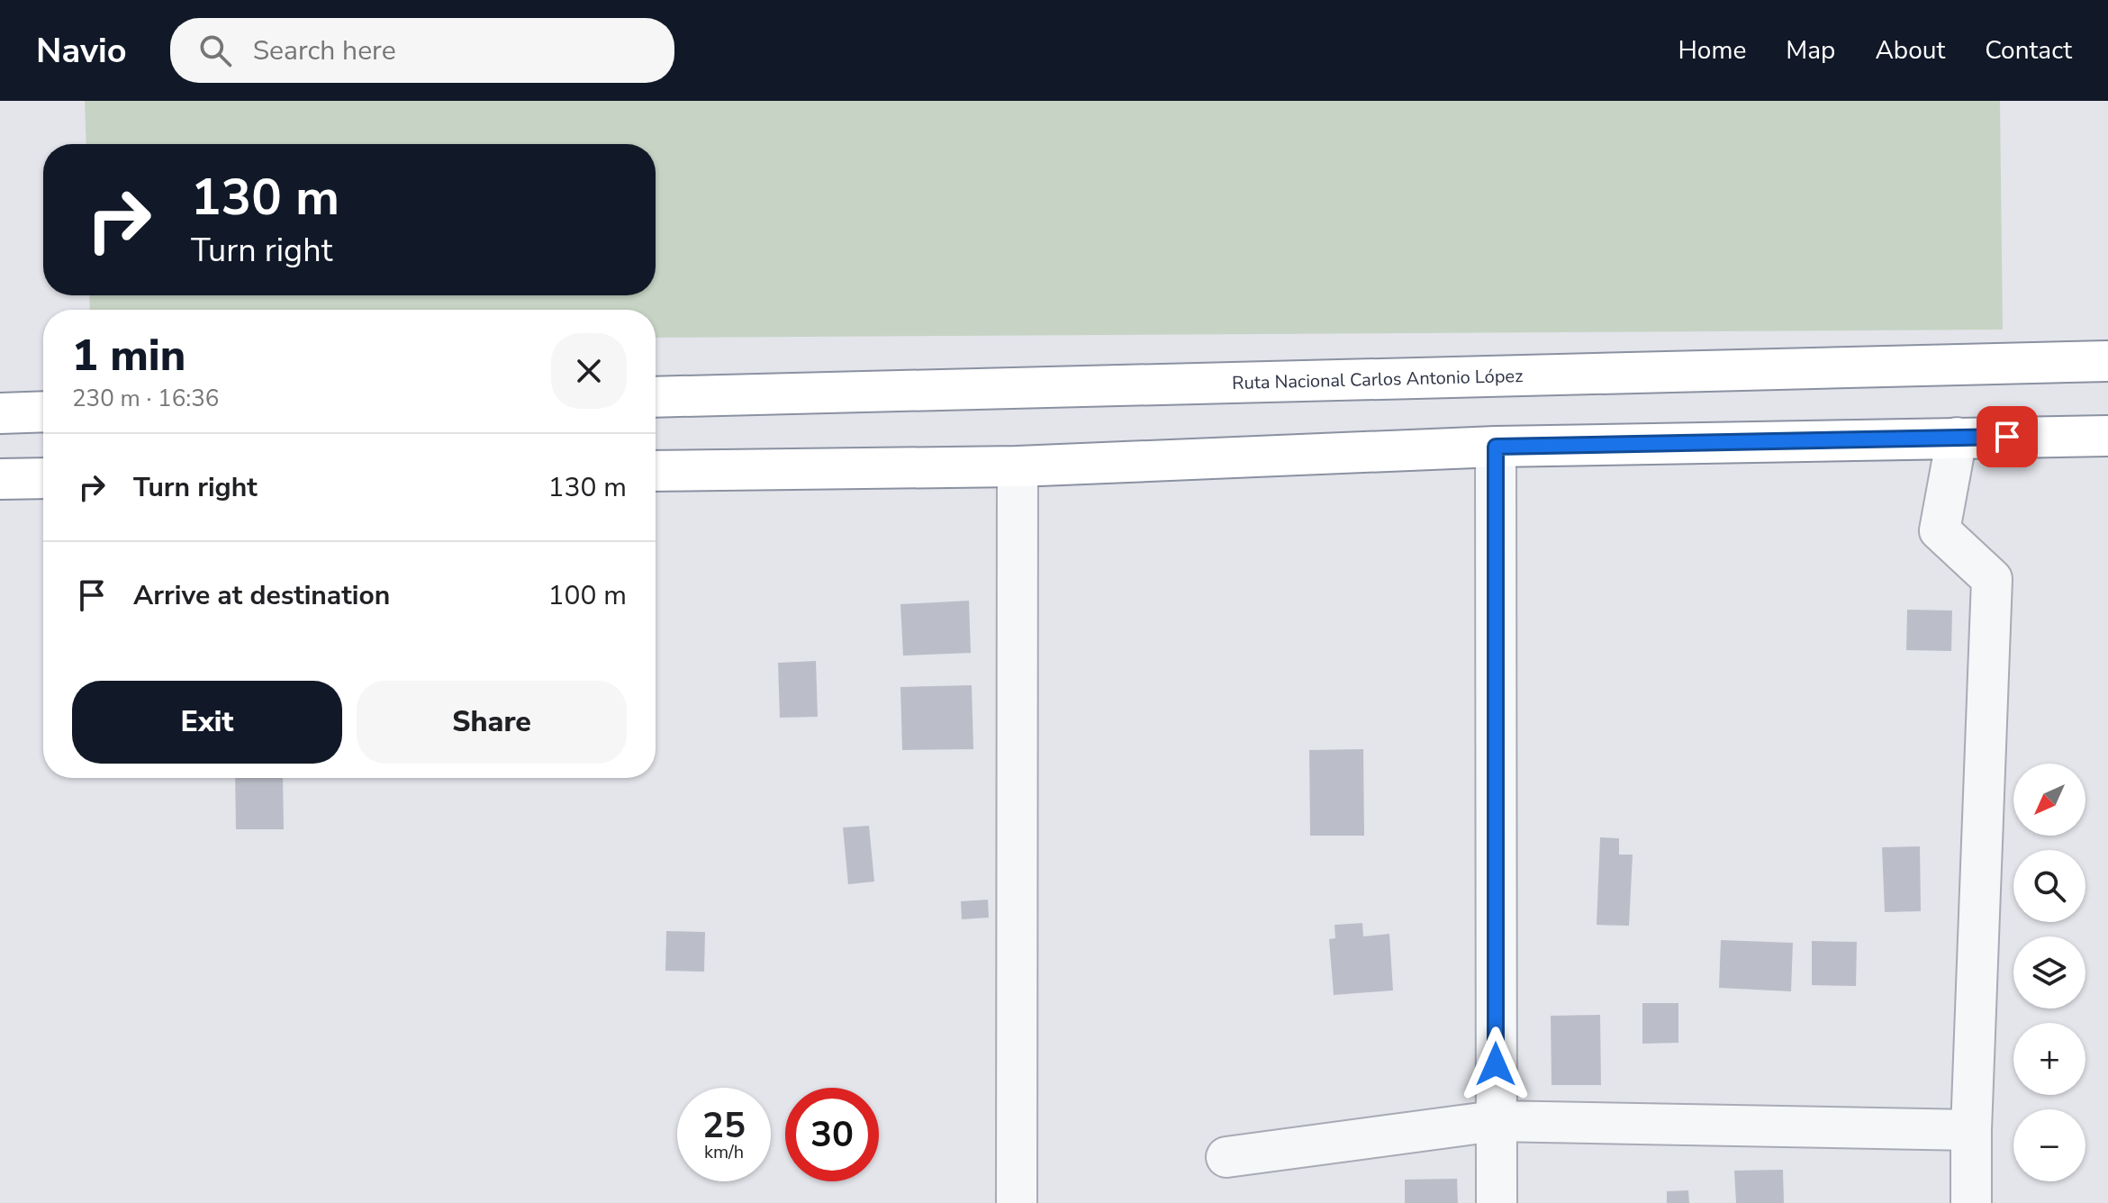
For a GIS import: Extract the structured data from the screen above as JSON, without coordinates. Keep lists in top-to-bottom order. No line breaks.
{"streets":{"highway":["Ruta Nacional Carlos Antonio López"]},"north":"bottom left","page":{"header":"Navio","search":"Search here","nav":["Home","Map","About","Contact"],"turn":["130 m","Turn right"],"heading":["1 min","230 m · 16:36"],"list":[{"name":"Turn right","value":"130 m"},{"name":"Arrive at destination","value":"100 m"}],"buttons":["Exit","Share"],"map_buttons":["+","−"],"speed":"25 km/h","limit":"30"}}
